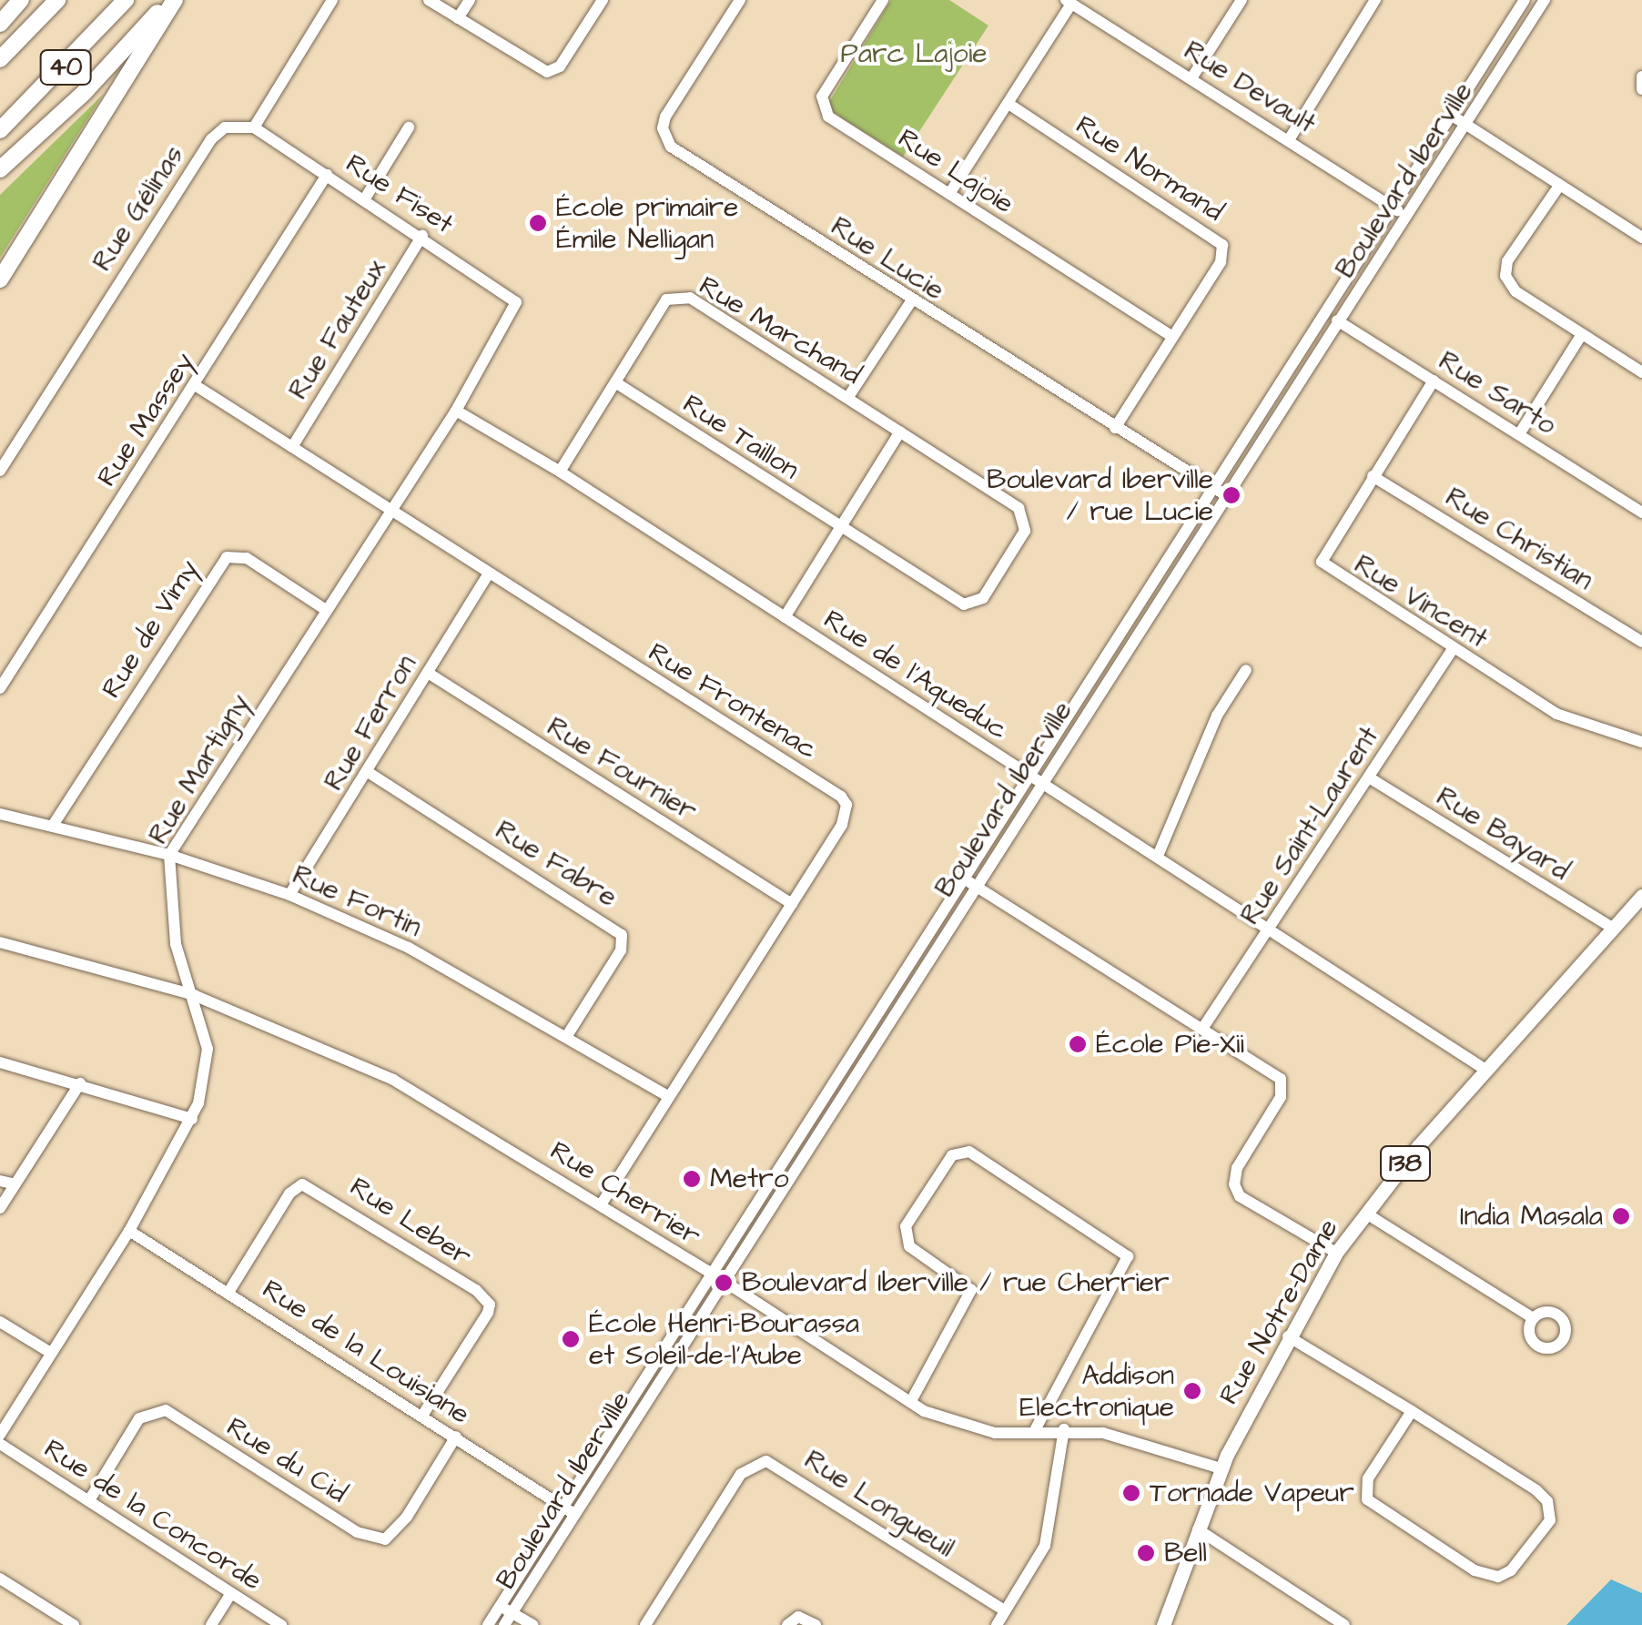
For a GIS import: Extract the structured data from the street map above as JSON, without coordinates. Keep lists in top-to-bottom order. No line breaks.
{"streets":{"highway":["40"],"main road":["138","Rue Notre-Dame"],"street":["Rue Devault","Rue Normand","Rue Lajoie","Boulevard Iberville","Rue Fiset","Rue Gélinas","Rue Lucie","Rue Fauteux","Rue Marchand","Rue Sarto","Rue Massey","Rue Taillon","Rue Christian","Rue Vincent","Rue de Vimy","Rue de l'Aqueduc","Rue Frontenac","Rue Ferron","Rue Martigny","Rue Fournier","Rue Saint-Laurent","Rue Bayard","Rue Fabre","Rue Fortin","Rue Cherrier","Rue Leber","Rue de la Louisiane","Rue du Cid","Rue Longueuil","Rue de la Concorde"]},"crossings":[["Rue Devault","Boulevard Iberville"],["Rue Normand","Rue Lajoie"],["Rue Normand","Rue Lucie"],["Boulevard Iberville","Rue Lucie"],["Boulevard Iberville","Rue Sarto"],["Boulevard Iberville","Rue de l'Aqueduc"],["Boulevard Iberville","Rue Cherrier"],["Boulevard Iberville","Rue de la Louisiane"],["Rue Fiset","Rue Gélinas"],["Rue Fiset","Rue Fauteux"],["Rue Fiset","Rue Massey"],["Rue Fiset","Rue Martigny"],["Rue Fauteux","Rue Frontenac"],["Rue Marchand","Rue Taillon"],["Rue Marchand","Rue de l'Aqueduc"],["Rue Sarto","Rue Vincent"],["Rue Massey","Rue Frontenac"],["Rue Christian","Rue Vincent"],["Rue Vincent","Rue Saint-Laurent"],["Rue de Vimy","Rue Martigny"],["Rue de Vimy","Rue Fortin"],["Rue de l'Aqueduc","Rue Martigny"],["Rue de l'Aqueduc","Rue Saint-Laurent"],["Rue de l'Aqueduc","Rue Notre-Dame"],["Rue Frontenac","Rue Ferron"],["Rue Frontenac","Rue Martigny"],["Rue Frontenac","Rue Fournier"],["Rue Frontenac","Rue Fortin"],["Rue Frontenac","Rue Cherrier"],["Rue Ferron","Rue Fournier"],["Rue Ferron","Rue Fabre"],["Rue Ferron","Rue Fortin"],["Rue Martigny","Rue Fortin"],["Rue Martigny","Rue Cherrier"],["Rue Martigny","Rue de la Louisiane"],["Rue Saint-Laurent","Rue Bayard"],["Rue Bayard","Rue Notre-Dame"],["Rue Fabre","Rue Fortin"],["Rue Cherrier","Rue Notre-Dame"],["Rue Leber","Rue de la Louisiane"],["Rue de la Louisiane","Rue du Cid"],["Rue du Cid","Rue de la Concorde"]],"parks":["Parc Lajoie"],"places":["École primaire Émile Nelligan","Boulevard Iberville / rue Lucie","École Pie-Xii","Metro","India Masala","Boulevard Iberville / rue Cherrier","École Henri-Bourassa et Soleil-de-l'Aube","Addison Electronique","Tornade Vapeur","Bell"]}
